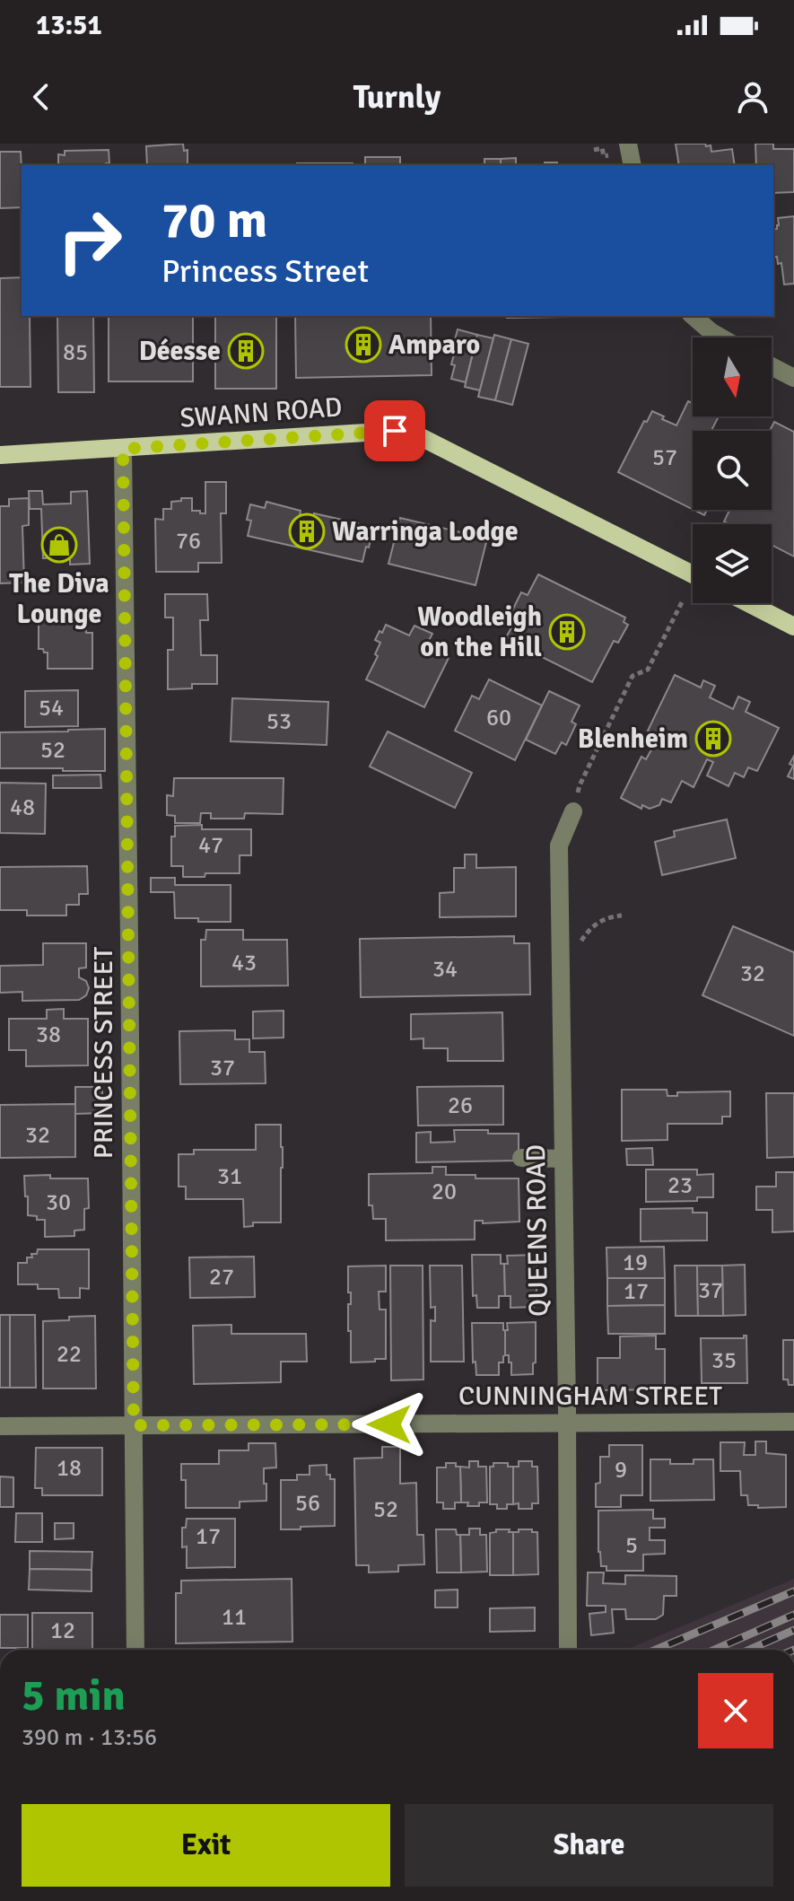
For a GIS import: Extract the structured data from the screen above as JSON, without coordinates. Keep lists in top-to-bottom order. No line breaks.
{"streets":{"main road":["SWANN ROAD"],"street":["PRINCESS STREET","QUEENS ROAD","CUNNINGHAM STREET"]},"crossings":[["SWANN ROAD","PRINCESS STREET"],["PRINCESS STREET","CUNNINGHAM STREET"],["QUEENS ROAD","CUNNINGHAM STREET"]],"places":{"building":["Amparo","Déesse","Warringa Lodge","Woodleigh on the Hill","Blenheim"],"shop":["The Diva Lounge"]},"house_numbers":["85","57","76","54","60","53","52","48","47","43","34","32","38","37","26","32","31","23","20","30","19","27","37","17","22","35","18","9","56","52","17","5","11","12"],"north":"bottom","page":{"status":"13:51","header":"Turnly","turn":["70 m","Princess Street"],"heading":["5 min","390 m · 13:56"],"buttons":["Exit","Share"]}}
